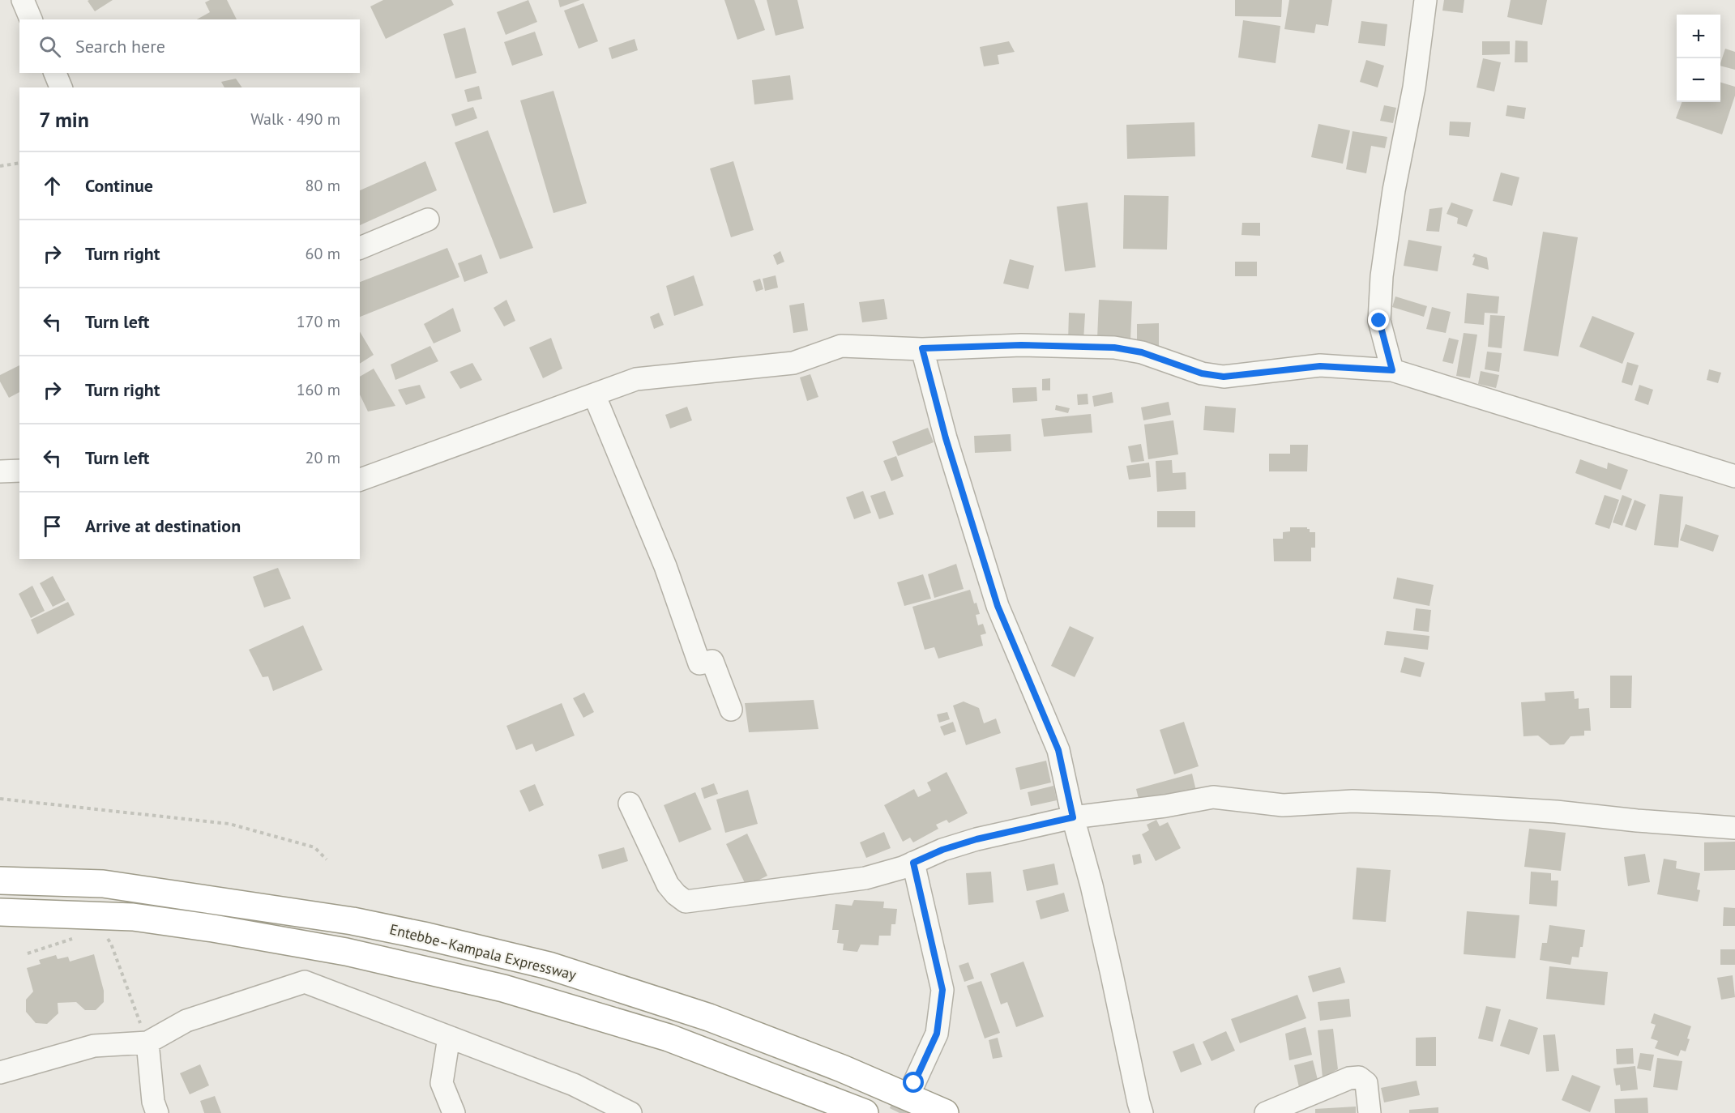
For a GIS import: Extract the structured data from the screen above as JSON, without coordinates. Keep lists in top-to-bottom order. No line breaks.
{"streets":{"highway":["Entebbe–Kampala Expressway"]},"page":{"map_buttons":["+","−"],"search":"Search here","heading":["7 min","Walk · 490 m"],"list":[["Continue","80 m"],["Turn right","60 m"],["Turn left","170 m"],["Turn right","160 m"],["Turn left","20 m"],"Arrive at destination"]}}
